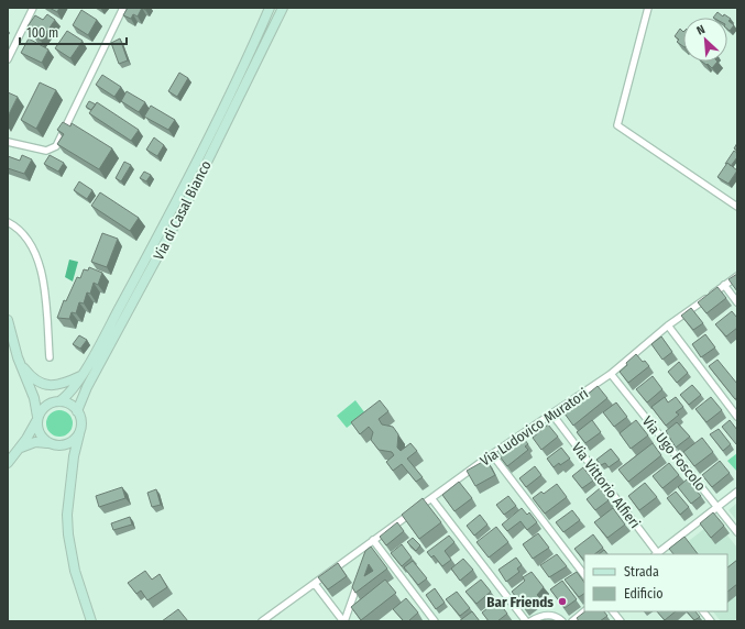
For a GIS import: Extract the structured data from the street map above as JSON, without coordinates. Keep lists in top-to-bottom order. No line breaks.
{"streets":{"main road":["Via di Casal Bianco"],"street":["Via Ludovico Muratori","Via Ugo Foscolo","Via Vittorio Alfieri"]},"crossings":[["Via Ludovico Muratori","Via Ugo Foscolo"],["Via Ludovico Muratori","Via Vittorio Alfieri"]],"places":["Bar Friends"],"legend":["Strada","Edificio"],"scale_bar":"100 m","north":"top left"}
